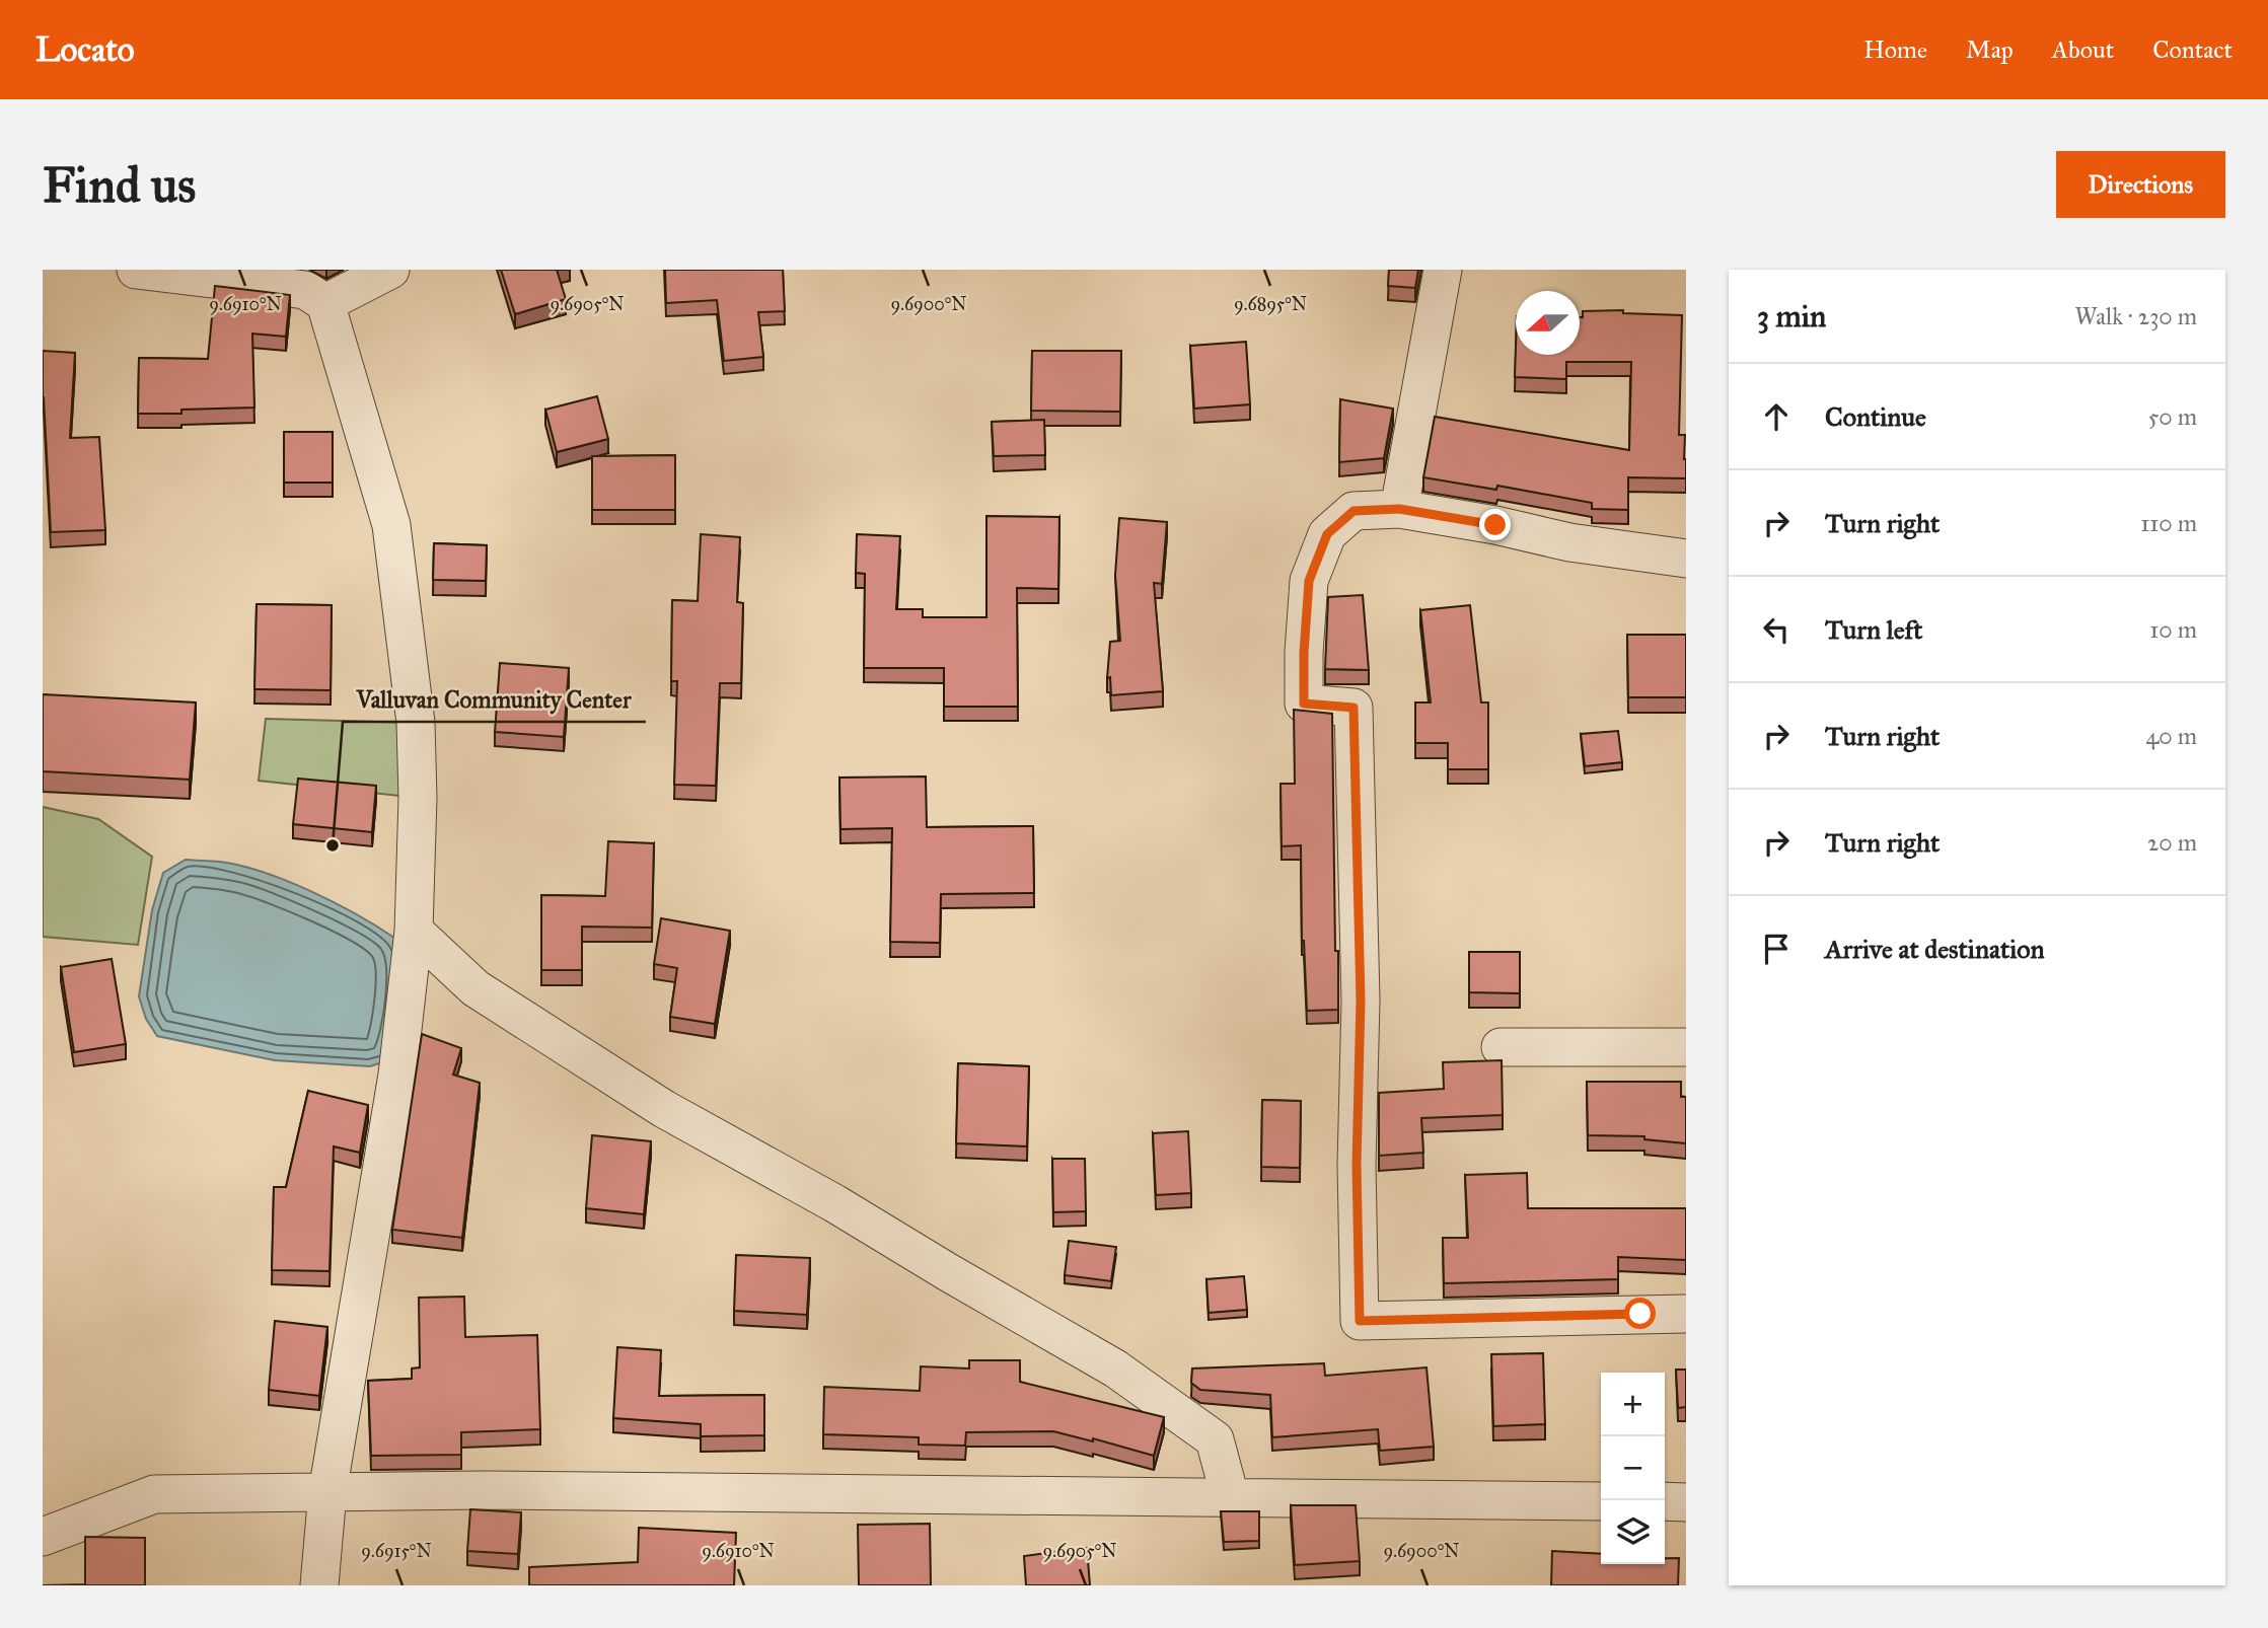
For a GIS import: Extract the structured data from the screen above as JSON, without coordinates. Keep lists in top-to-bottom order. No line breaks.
{"places":["Valluvan Community Center"],"north":"left","page":{"header":"Locato","nav":["Home","Map","About","Contact"],"buttons":"Directions","title":"Find us","heading":["3 min","Walk · 230 m"],"list":[["Continue","50 m"],["Turn right","110 m"],["Turn left","10 m"],["Turn right","40 m"],["Turn right","20 m"],"Arrive at destination"],"map_buttons":["+","−"]},"coordinates":["9.6910°N","9.6905°N","9.6900°N","9.6895°N","9.6915°N"]}
